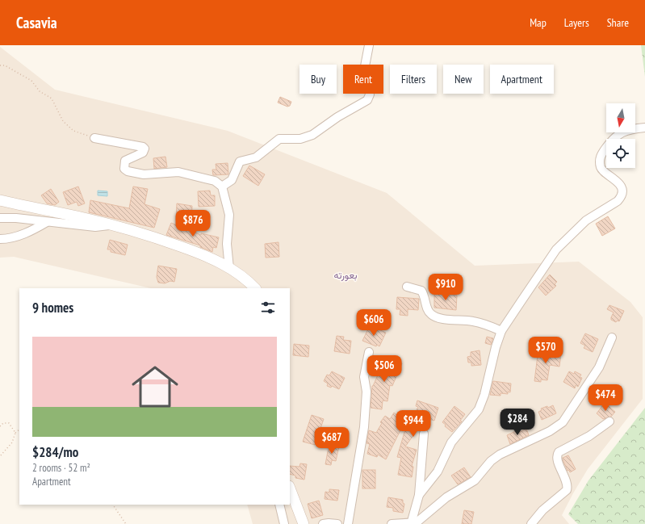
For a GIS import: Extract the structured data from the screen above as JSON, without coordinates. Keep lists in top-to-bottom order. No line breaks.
{"districts":["بعورته"],"north":"bottom","page":{"header":"Casavia","nav":["Map","Layers","Share"],"chip":["Buy","Rent","Filters","New","Apartment"],"price":["$876","$910","$606","$570","$506","$474","$284","$944","$687"],"heading":"9 homes","list":[{"name":"$284/mo","note":"2 rooms · 52 m² · Apartment"}]}}
